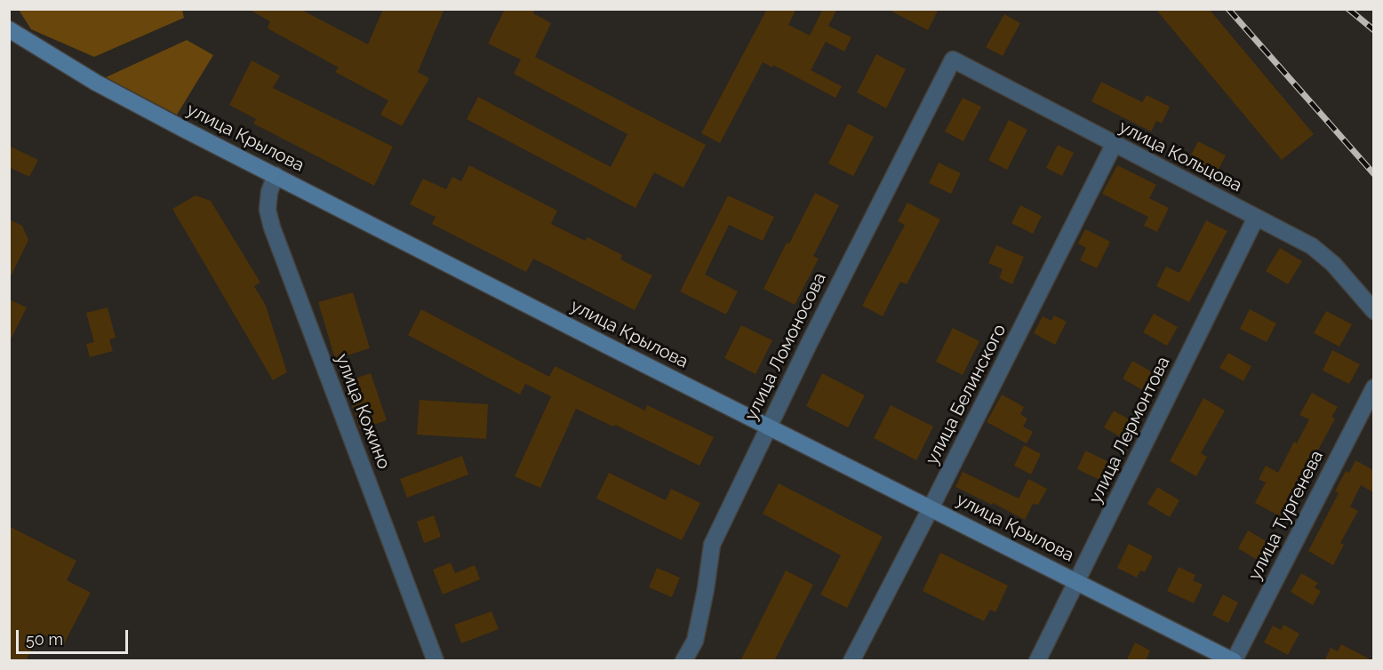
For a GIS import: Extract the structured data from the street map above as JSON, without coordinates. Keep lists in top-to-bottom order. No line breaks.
{"streets":{"main road":["улица Крылова"],"street":["улица Кольцова","улица Ломоносова","улица Белинского","улица Кожино","улица Лермонтова","улица Тургенева"]},"crossings":[["улица Крылова","улица Ломоносова"],["улица Крылова","улица Белинского"],["улица Крылова","улица Кожино"],["улица Крылова","улица Лермонтова"],["улица Крылова","улица Тургенева"],["улица Кольцова","улица Ломоносова"],["улица Кольцова","улица Белинского"],["улица Кольцова","улица Лермонтова"]],"scale_bar":"50 m"}
